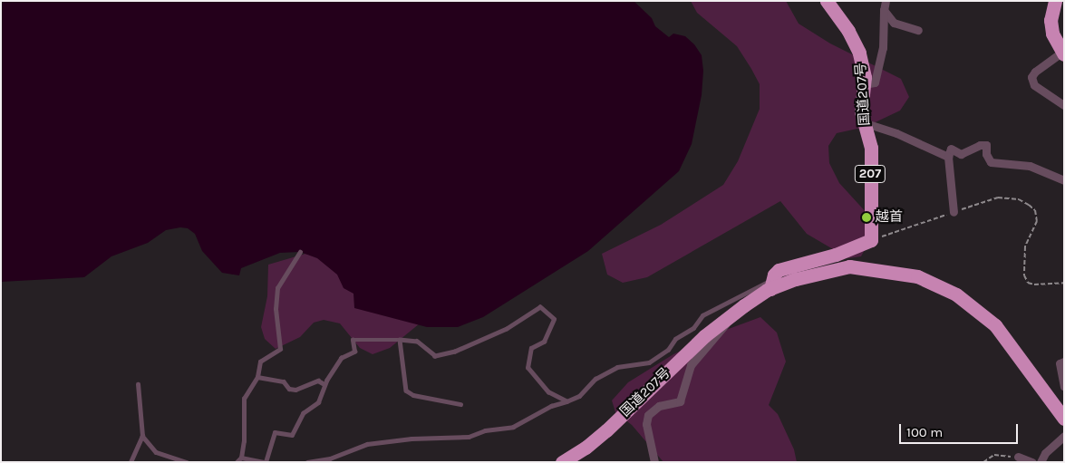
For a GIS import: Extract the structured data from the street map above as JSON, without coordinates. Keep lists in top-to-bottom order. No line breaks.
{"streets":{"highway":["国道207号","207"]},"places":["越首"],"scale_bar":"100 m"}
